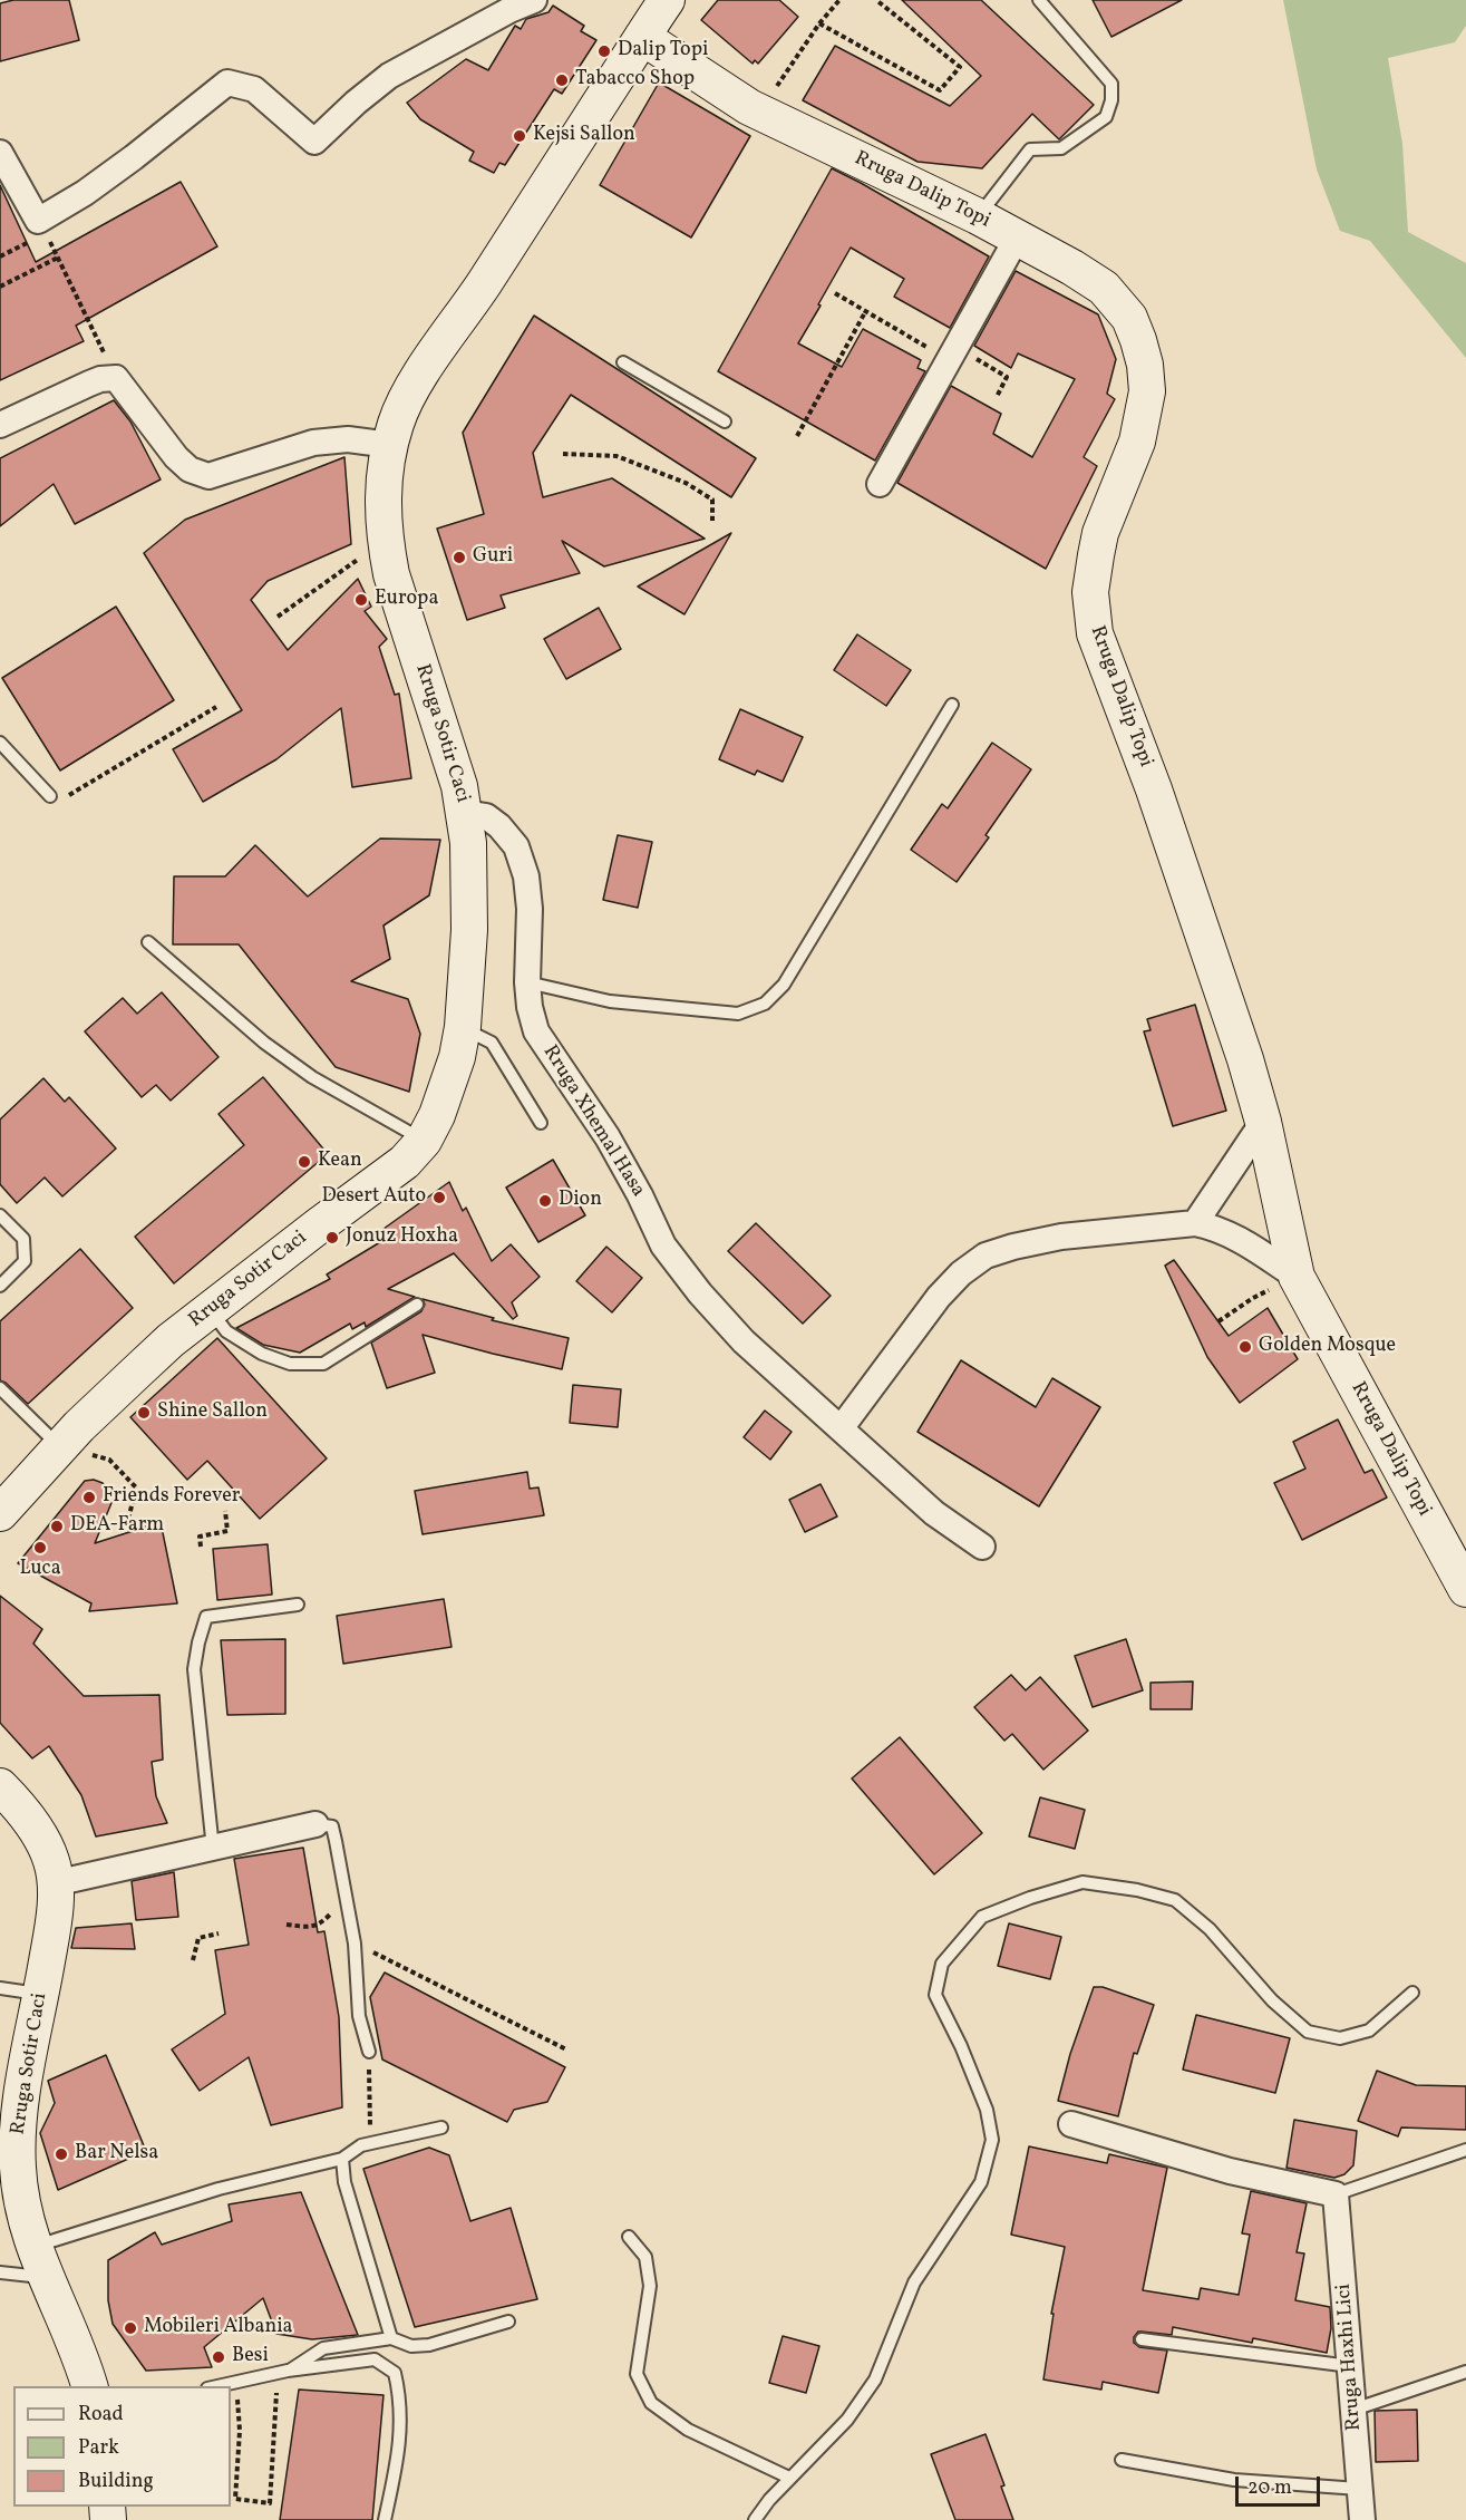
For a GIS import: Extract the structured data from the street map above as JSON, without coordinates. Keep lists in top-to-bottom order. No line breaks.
{"streets":{"main road":["Rruga Dalip Topi","Rruga Sotir Caci"],"street":["Rruga Xhemal Hasa","Rruga Haxhi Lici"]},"crossings":[["Rruga Dalip Topi","Rruga Sotir Caci"],["Rruga Sotir Caci","Rruga Xhemal Hasa"]],"places":["Dalip Topi","Tabacco Shop","Kejsi Sallon","Guri","Europa","Kean","Desert Auto","Dion","Jonuz Hoxha","Golden Mosque","Shine Sallon","Friends Forever","DEA-Farm","Luca","Bar Nelsa","Mobileri Albania","Besi"],"legend":["Road","Park","Building"],"scale_bar":"20 m"}
